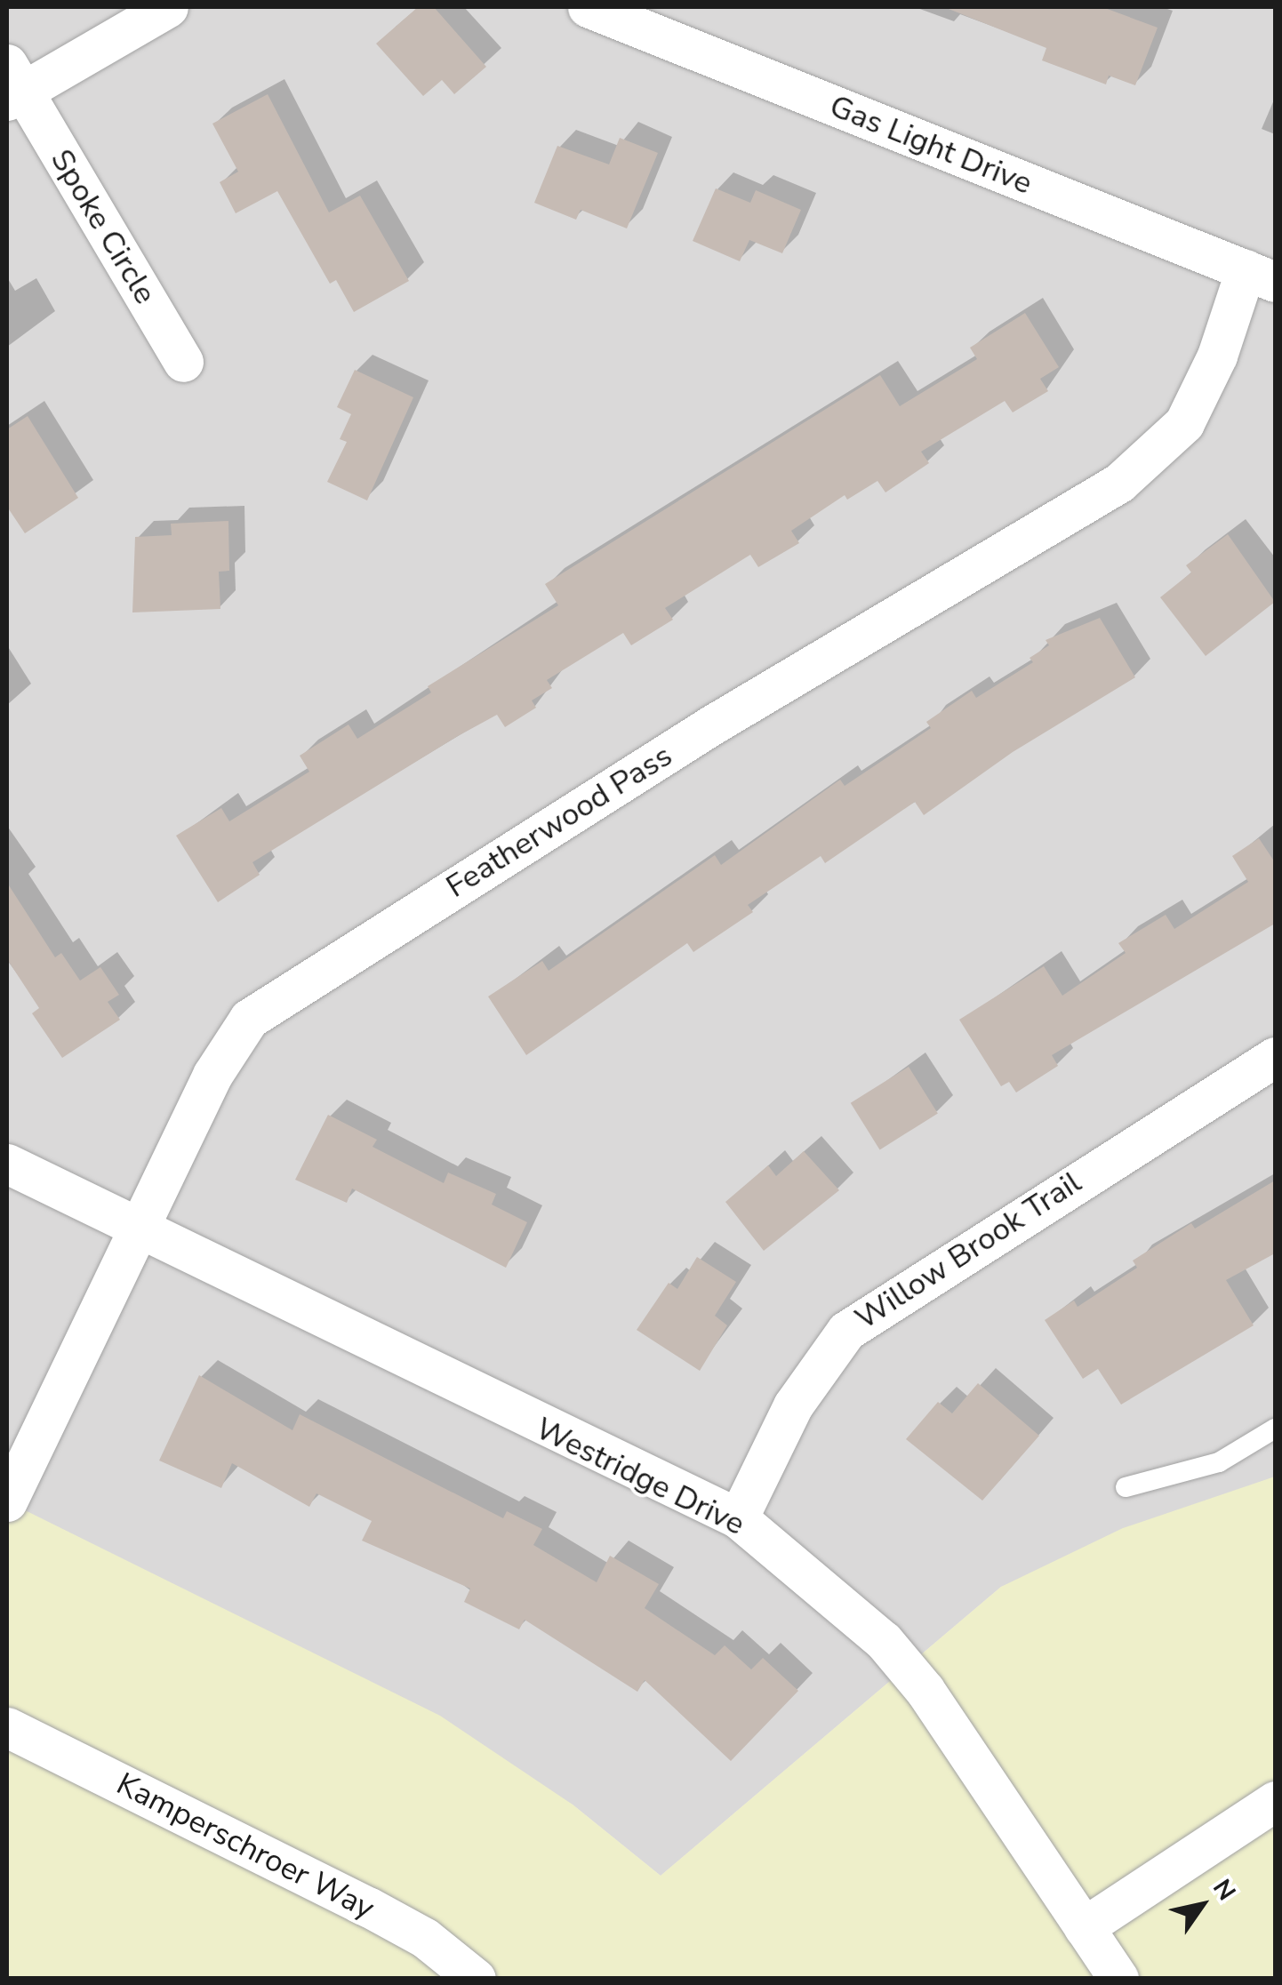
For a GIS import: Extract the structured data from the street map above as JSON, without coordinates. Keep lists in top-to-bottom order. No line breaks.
{"streets":{"street":["Gas Light Drive","Spoke Circle","Featherwood Pass","Willow Brook Trail","Westridge Drive","Kamperschroer Way"]},"crossings":[["Gas Light Drive","Featherwood Pass"],["Featherwood Pass","Westridge Drive"],["Willow Brook Trail","Westridge Drive"]],"north":"top right"}
